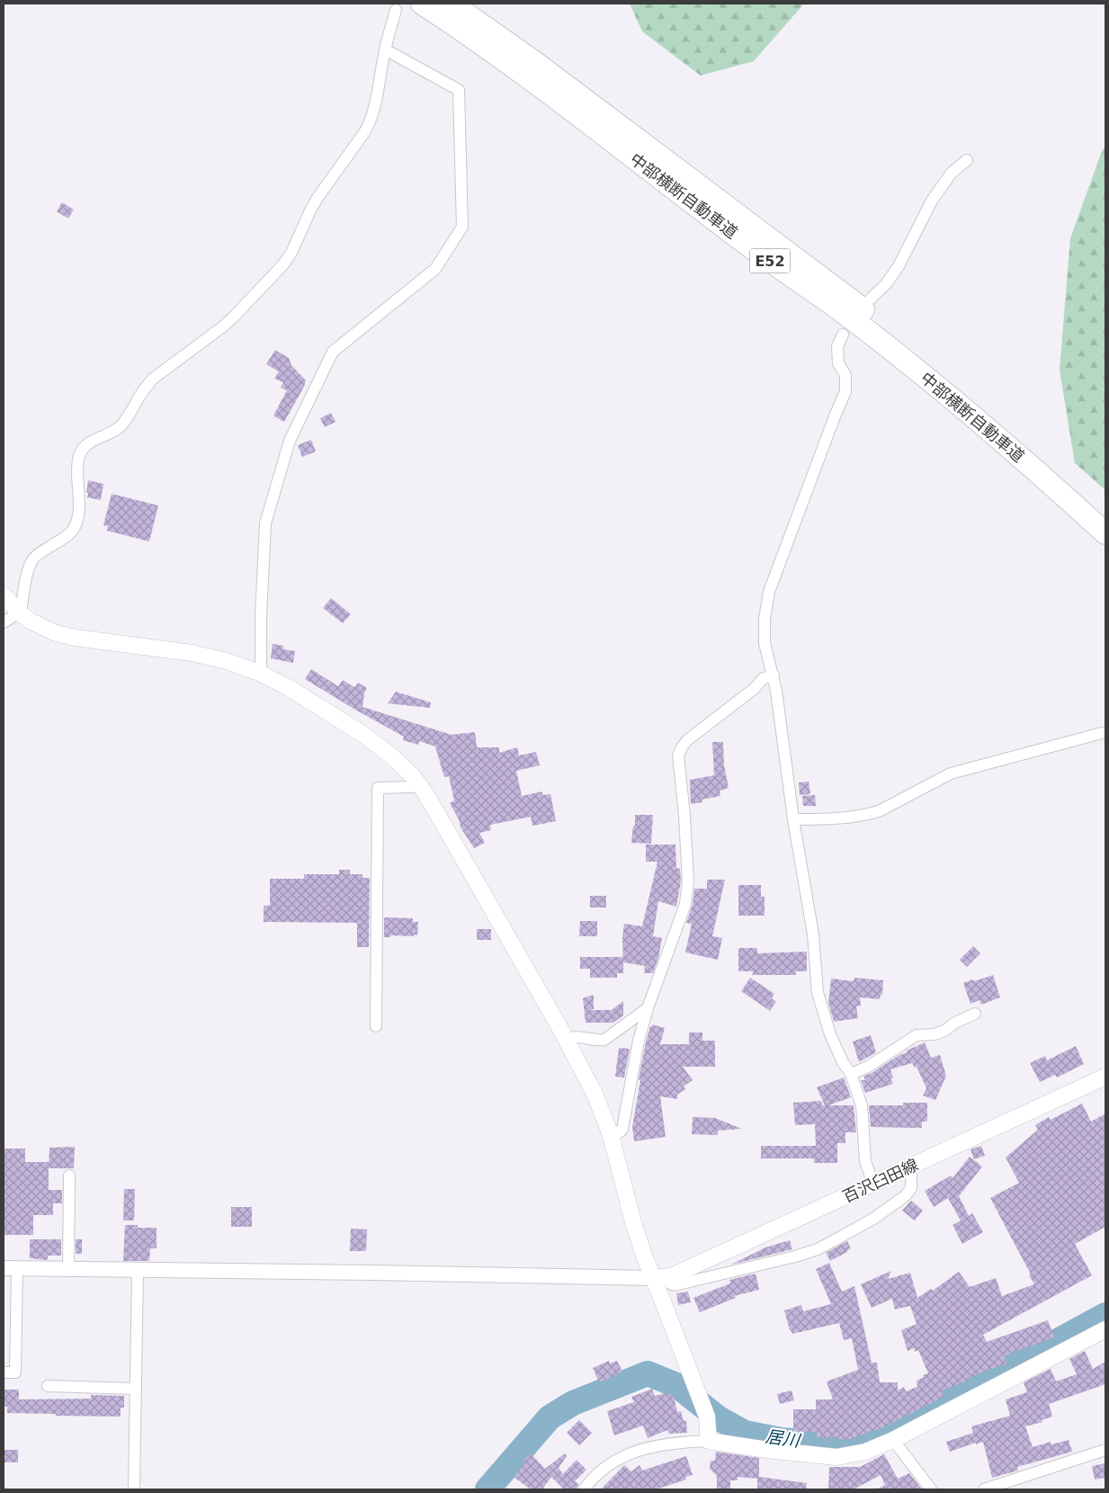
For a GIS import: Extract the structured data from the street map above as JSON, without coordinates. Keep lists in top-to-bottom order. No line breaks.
{"streets":{"highway":["中部横断自動車道","E52"],"main road":["百沢臼田線"]},"water":["居川"]}
